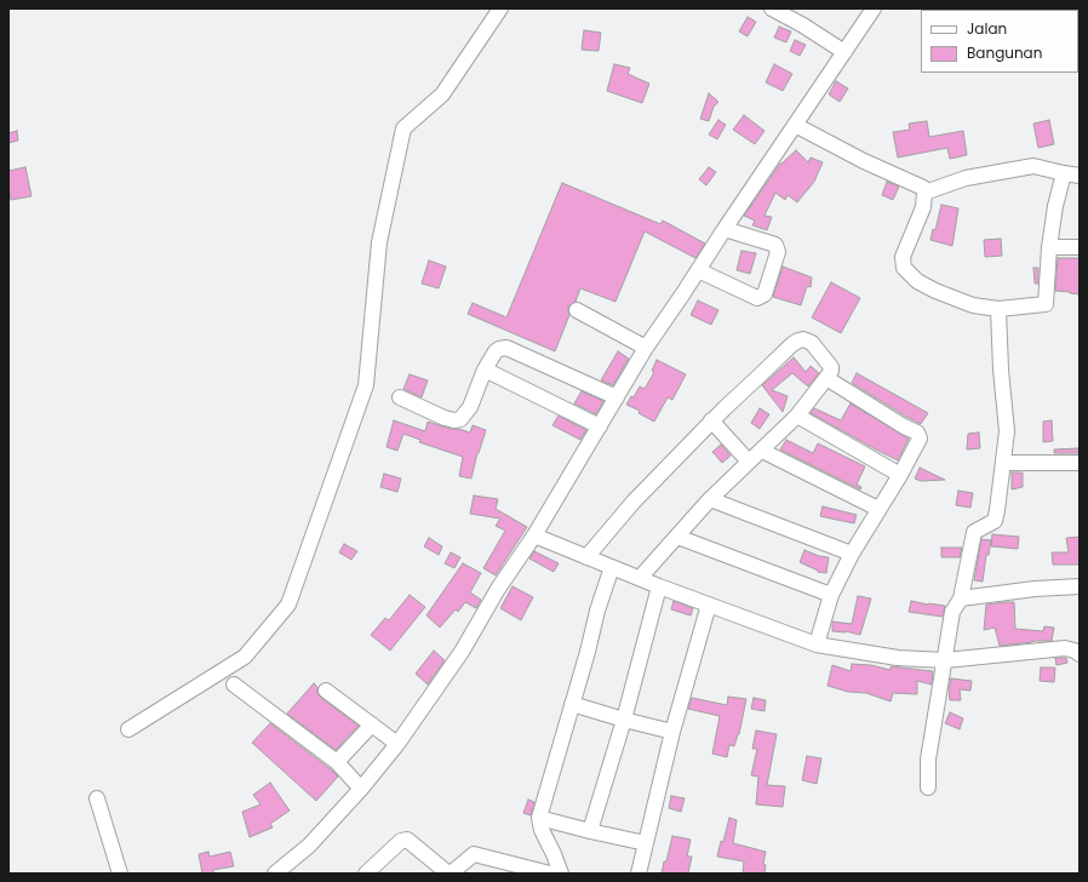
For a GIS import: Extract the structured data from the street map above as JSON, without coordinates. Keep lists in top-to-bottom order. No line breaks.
{"legend":["Jalan","Bangunan"]}
